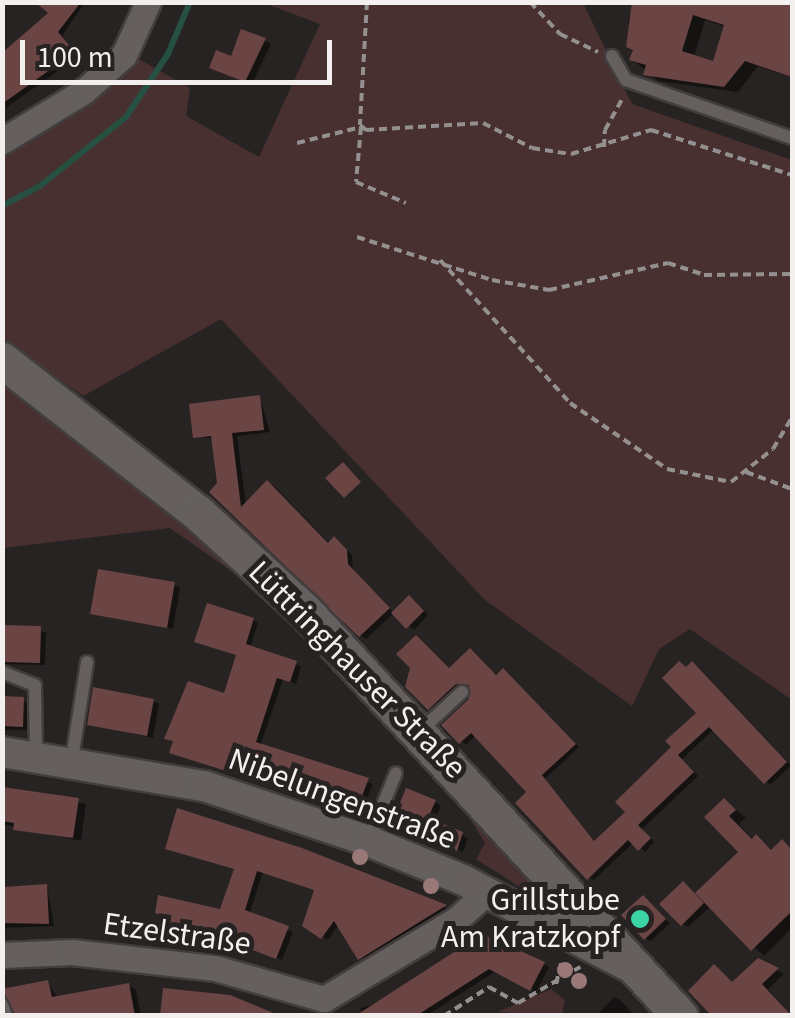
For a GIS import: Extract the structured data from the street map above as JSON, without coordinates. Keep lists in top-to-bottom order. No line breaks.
{"streets":{"main road":["Lüttringhauser Straße"],"street":["Nibelungenstraße","Etzelstraße"]},"crossings":[["Lüttringhauser Straße","Nibelungenstraße"],["Nibelungenstraße","Etzelstraße"]],"places":["Grillstube Am Kratzkopf"],"scale_bar":"100 m"}
